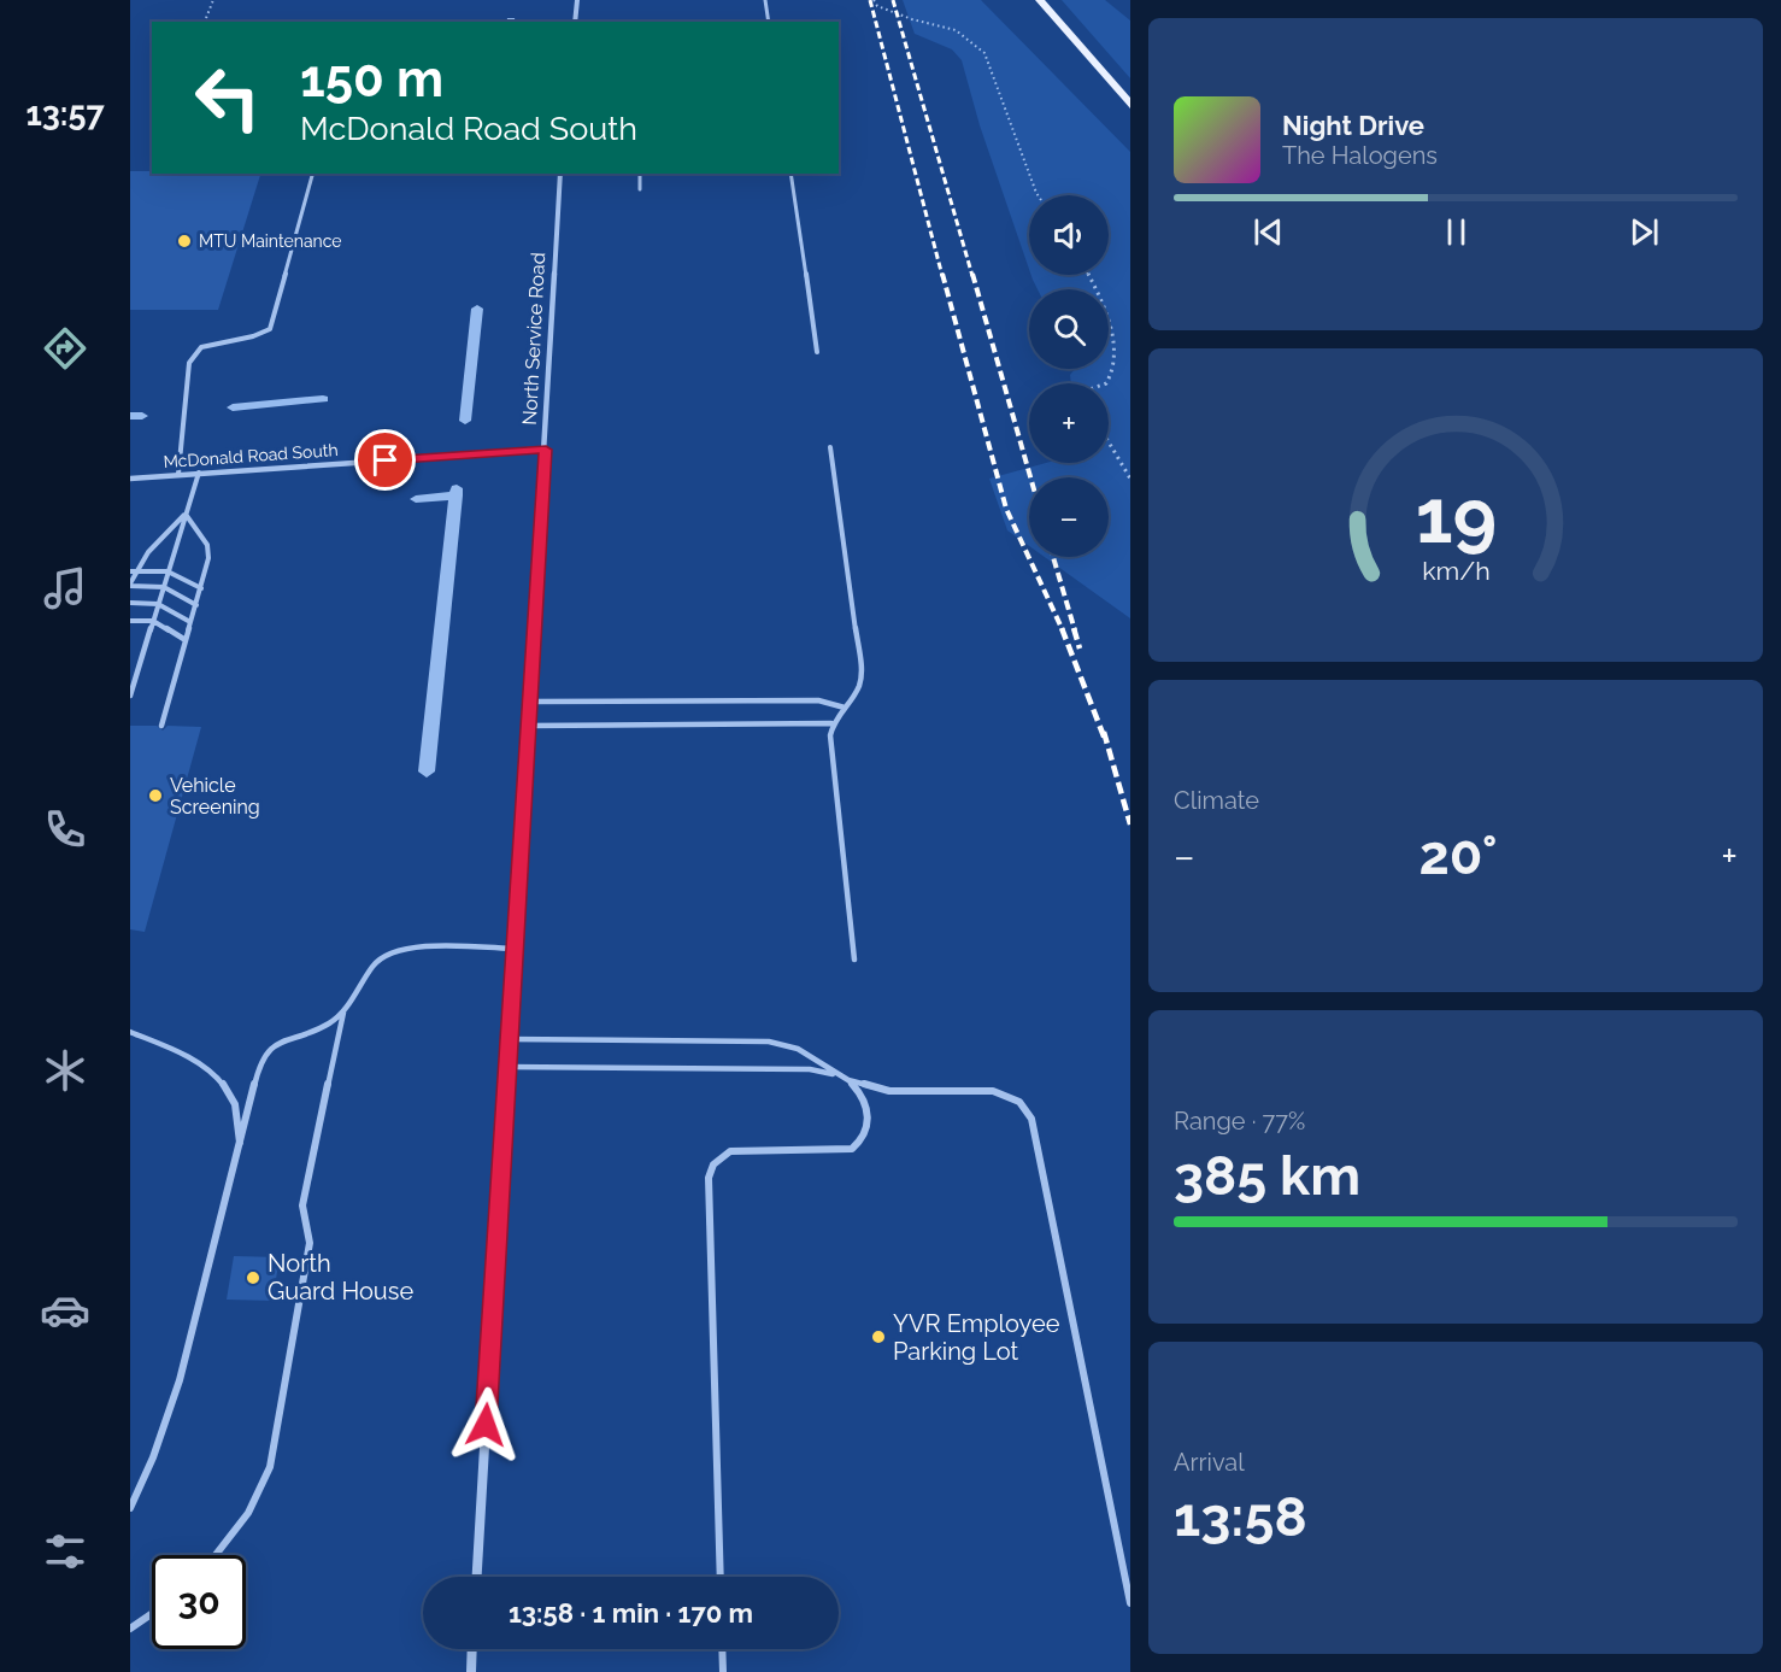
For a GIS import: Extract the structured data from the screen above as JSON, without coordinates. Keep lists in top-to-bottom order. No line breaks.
{"streets":{"street":["North Service Road","McDonald Road South"]},"crossings":[["North Service Road","McDonald Road South"]],"places":["MTU Maintenance","Vehicle Screening","North Guard House","YVR Employee Parking Lot"],"page":{"tabs":"13:57","turn":["150 m","McDonald Road South"],"song":["Night Drive","The Halogens"],"map_buttons":["+","−"],"tile":["Climate",["Range · 77%","385 km"],["Arrival","13:58"]],"heat":["−","20°","+"],"limit":"30","trip":"13:58 · 1 min · 170 m","gauge":["19","km/h"]}}
